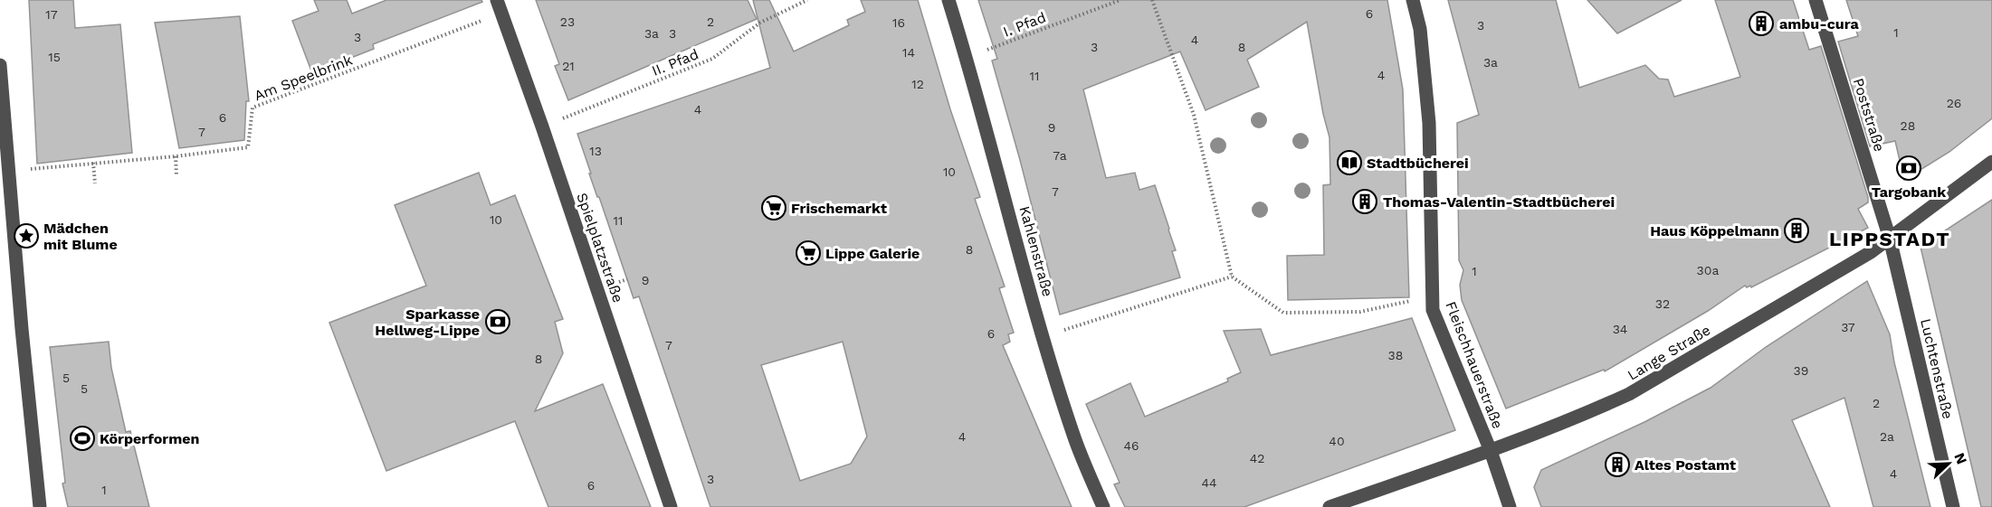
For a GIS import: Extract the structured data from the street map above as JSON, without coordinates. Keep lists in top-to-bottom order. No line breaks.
{"streets":{"street":["Poststraße","Spielplatzstraße","Kahlenstraße","Lange Straße","Fleischhauerstraße","Luchtenstraße"],"path":["I. Pfad","II. Pfad","Am Speelbrink"]},"crossings":[["I. Pfad","Kahlenstraße"],["II. Pfad","Spielplatzstraße"],["Am Speelbrink","Spielplatzstraße"],["Poststraße","Lange Straße"],["Poststraße","Luchtenstraße"],["Lange Straße","Fleischhauerstraße"],["Lange Straße","Luchtenstraße"]],"districts":["LIPPSTADT"],"places":{"building":["ambu-cura","Thomas-Valentin-Stadtbücherei","Haus Köppelmann","Altes Postamt"],"library":["Stadtbücherei"],"bank":["Targobank","Sparkasse Hellweg-Lippe"],"supermarket":["Frischemarkt","Lippe Galerie"],"place":["Mädchen mit Blume"],"sports":["Körperformen"]},"house_numbers":["6","17","23","2","16","3","1","3a","3","3","4","3","8","14","15","3a","21","4","11","12","26","4","6","28","9","7","13","7a","10","7","10","11","8","30a","1","9","32","37","34","6","7","38","8","39","5","5","2","4","2a","40","46","42","4","3","44","6","1"],"north":"top right"}
